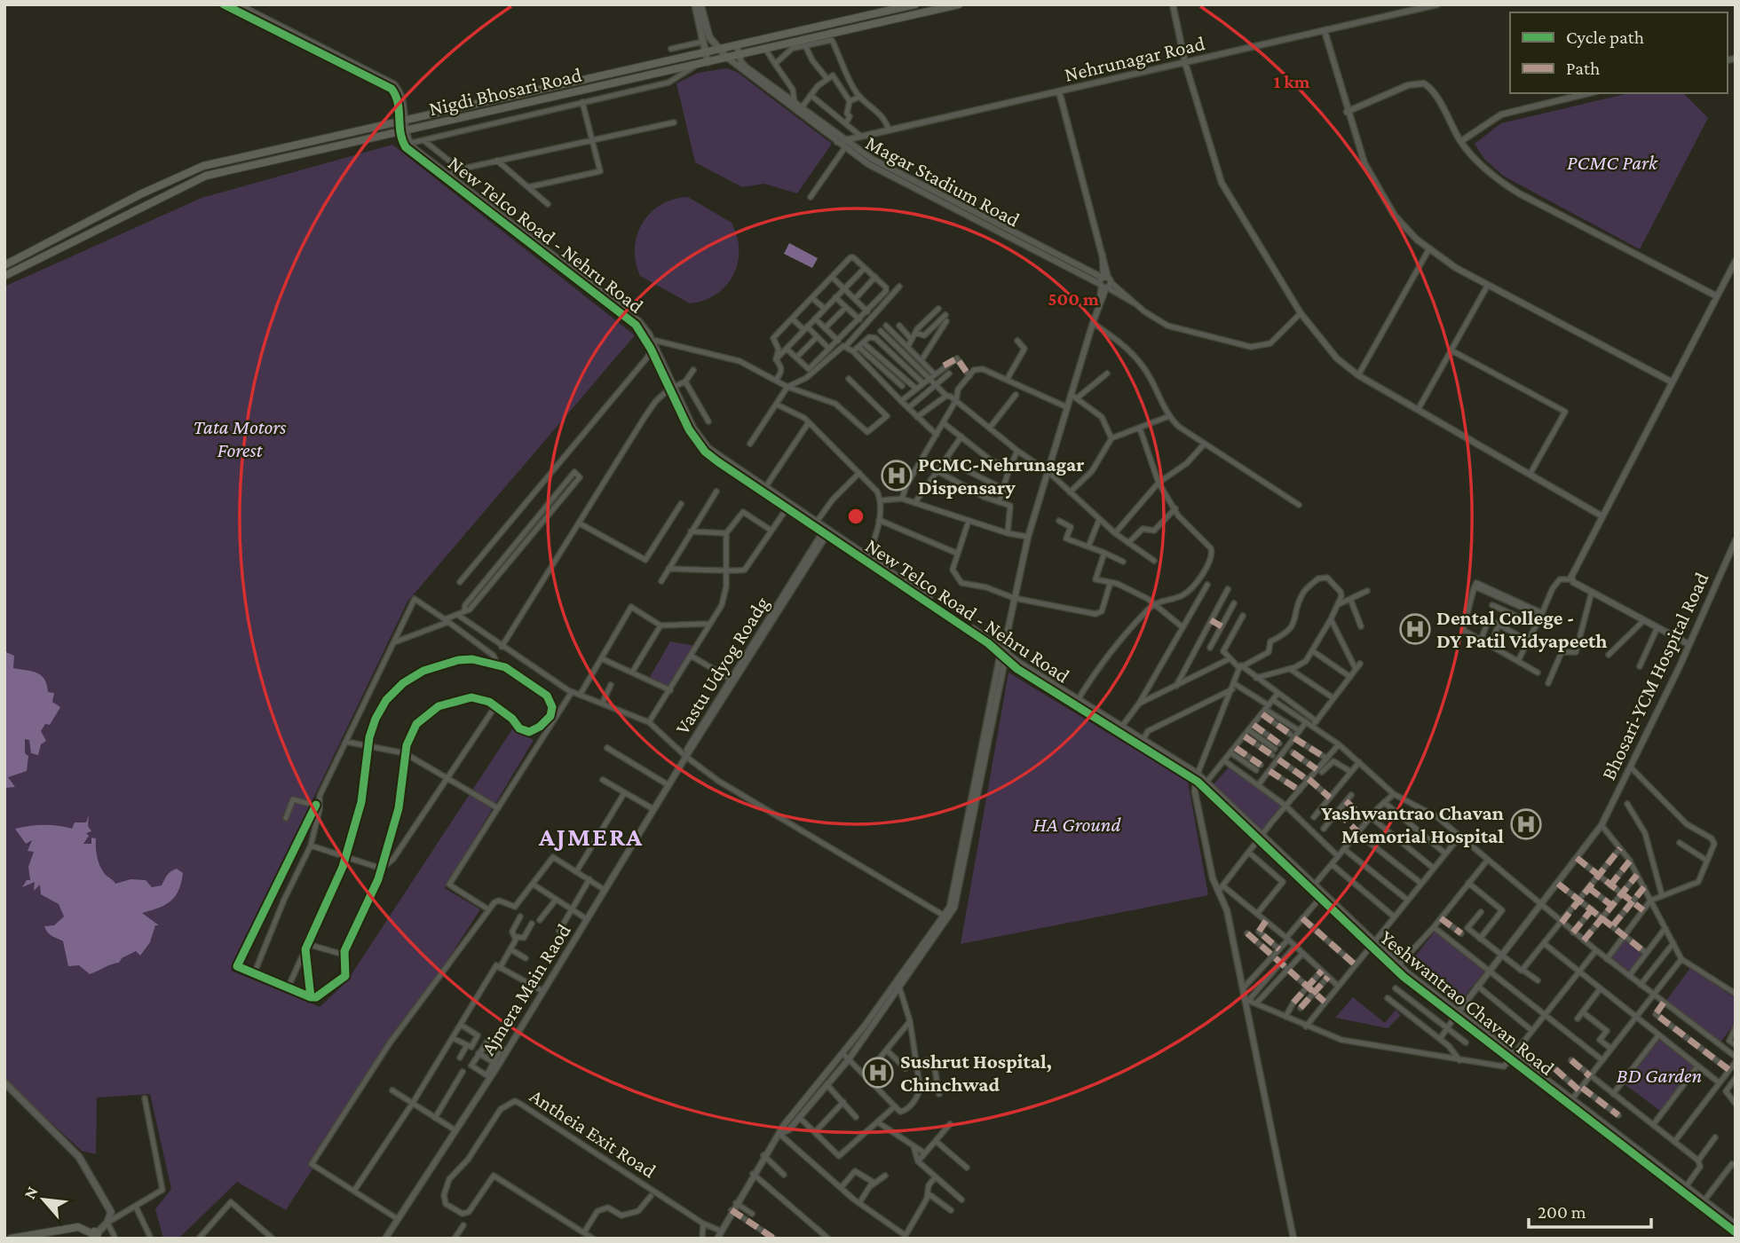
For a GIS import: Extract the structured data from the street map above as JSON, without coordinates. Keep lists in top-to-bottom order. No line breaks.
{"streets":{"main road":["Nigdi Bhosari Road","Magar Stadium Road"],"street":["Nehrunagar Road","New Telco Road - Nehru Road","Vastu Udyog Roadg","Bhosari-YCM Hospital Road","Ajmera Main Raod","Yeshwantrao Chavan Road","Antheia Exit Road"]},"crossings":[["Nehrunagar Road","Magar Stadium Road"],["Nigdi Bhosari Road","Magar Stadium Road"],["New Telco Road - Nehru Road","Vastu Udyog Roadg"],["New Telco Road - Nehru Road","Yeshwantrao Chavan Road"],["Vastu Udyog Roadg","Ajmera Main Raod"]],"districts":["AJMERA"],"parks":["PCMC Park","Tata Motors Forest","HA Ground","BD Garden"],"places":{"hospital":["PCMC-Nehrunagar Dispensary","Dental College - DY Patil Vidyapeeth","Yashwantrao Chavan Memorial Hospital","Sushrut Hospital, Chinchwad"]},"legend":["Cycle path","Path"],"scale_bar":"200 m","north":"top left","rings":["1 km","500 m"]}
